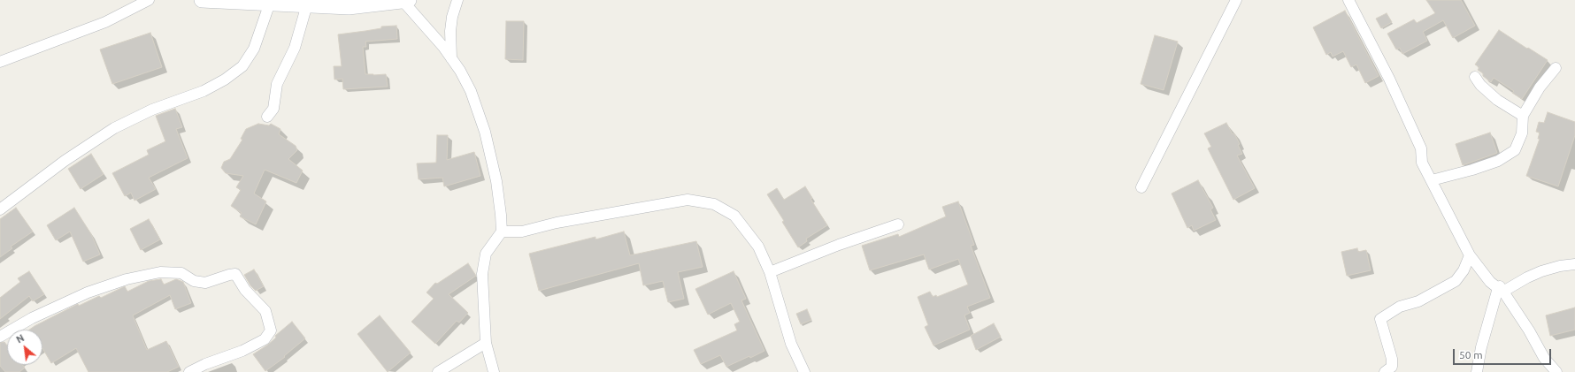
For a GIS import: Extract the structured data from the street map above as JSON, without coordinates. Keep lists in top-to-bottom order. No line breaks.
{"scale_bar":"50 m","north":"top left"}
